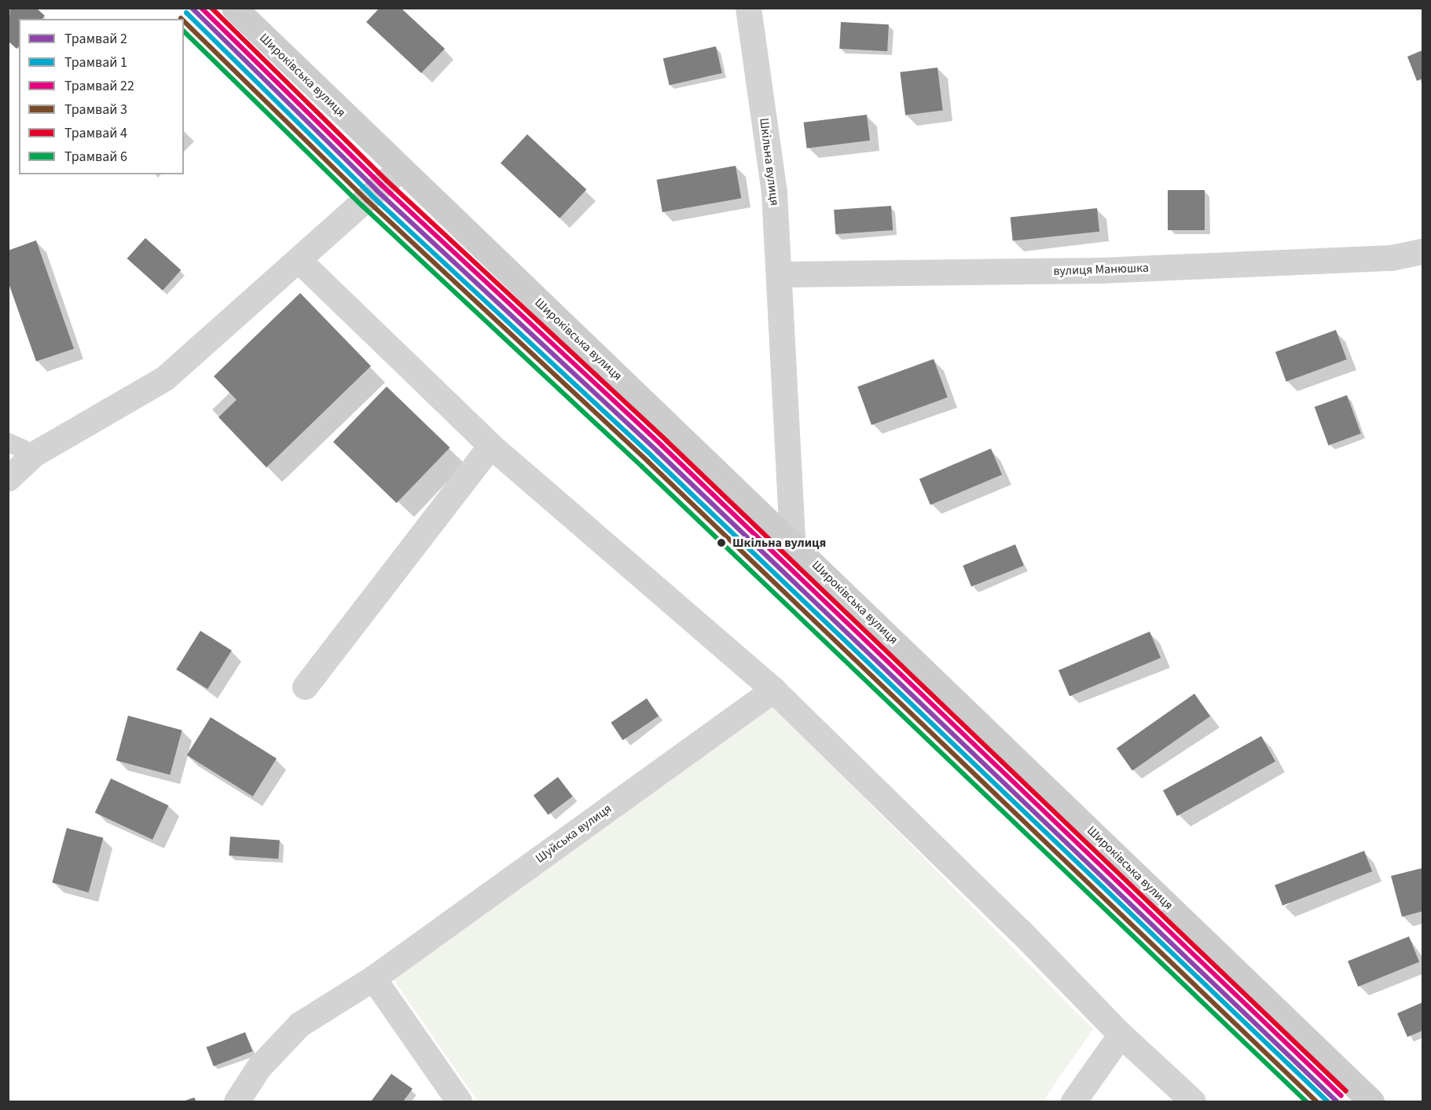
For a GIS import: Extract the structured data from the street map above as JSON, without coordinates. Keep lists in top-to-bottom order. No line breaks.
{"streets":{"main road":["Широківська вулиця"],"street":["Шкільна вулиця","вулиця Манюшка","Шуйська вулиця"]},"crossings":[["Широківська вулиця","Шкільна вулиця"],["Шкільна вулиця","вулиця Манюшка"]],"places":["Шкільна вулиця"],"lines":["tram line 2","tram line 22","tram line 4","tram line 1","tram line 3","tram line 6"],"legend":["Трамвай 2","Трамвай 1","Трамвай 22","Трамвай 3","Трамвай 4","Трамвай 6"]}
